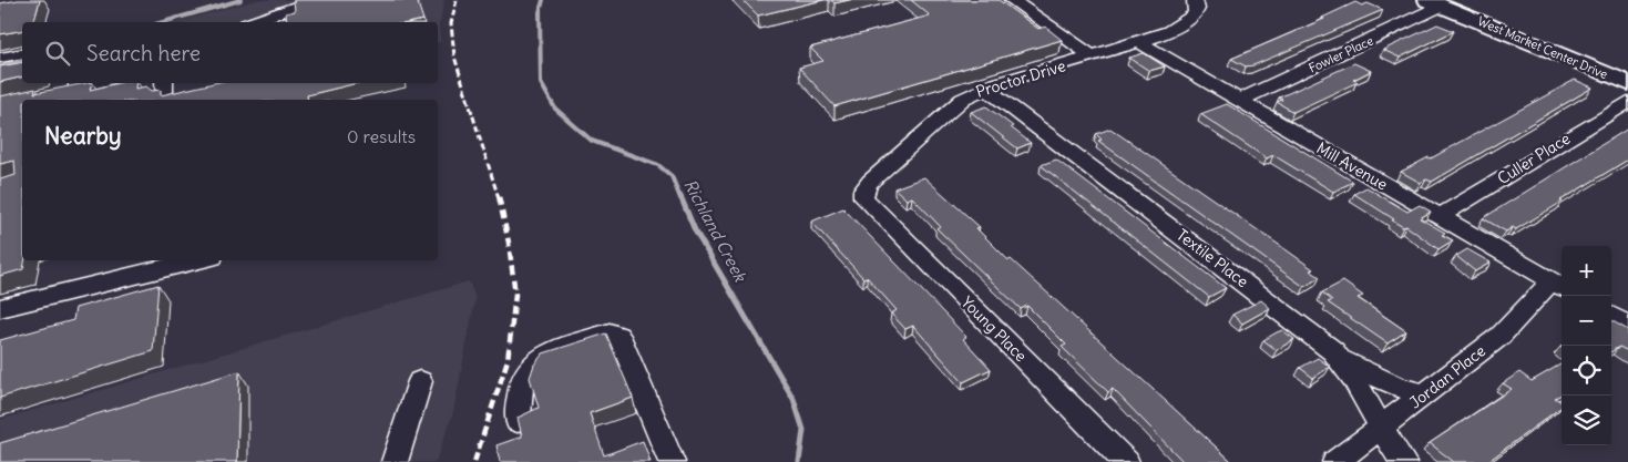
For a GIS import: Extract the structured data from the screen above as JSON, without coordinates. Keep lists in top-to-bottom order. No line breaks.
{"streets":{"main road":["West Market Center Drive"],"street":["Fowler Place","Proctor Drive","Culler Place","Mill Avenue","Textile Place","Young Place","Jordan Place"]},"crossings":[["West Market Center Drive","Fowler Place"],["Fowler Place","Mill Avenue"],["Proctor Drive","Mill Avenue"],["Proctor Drive","Textile Place"],["Proctor Drive","Young Place"],["Culler Place","Mill Avenue"],["Mill Avenue","Jordan Place"],["Textile Place","Jordan Place"]],"water":["Richland Creek"],"page":{"search":"Search here","heading":["Nearby","0 results"],"map_buttons":["+","−"]}}
